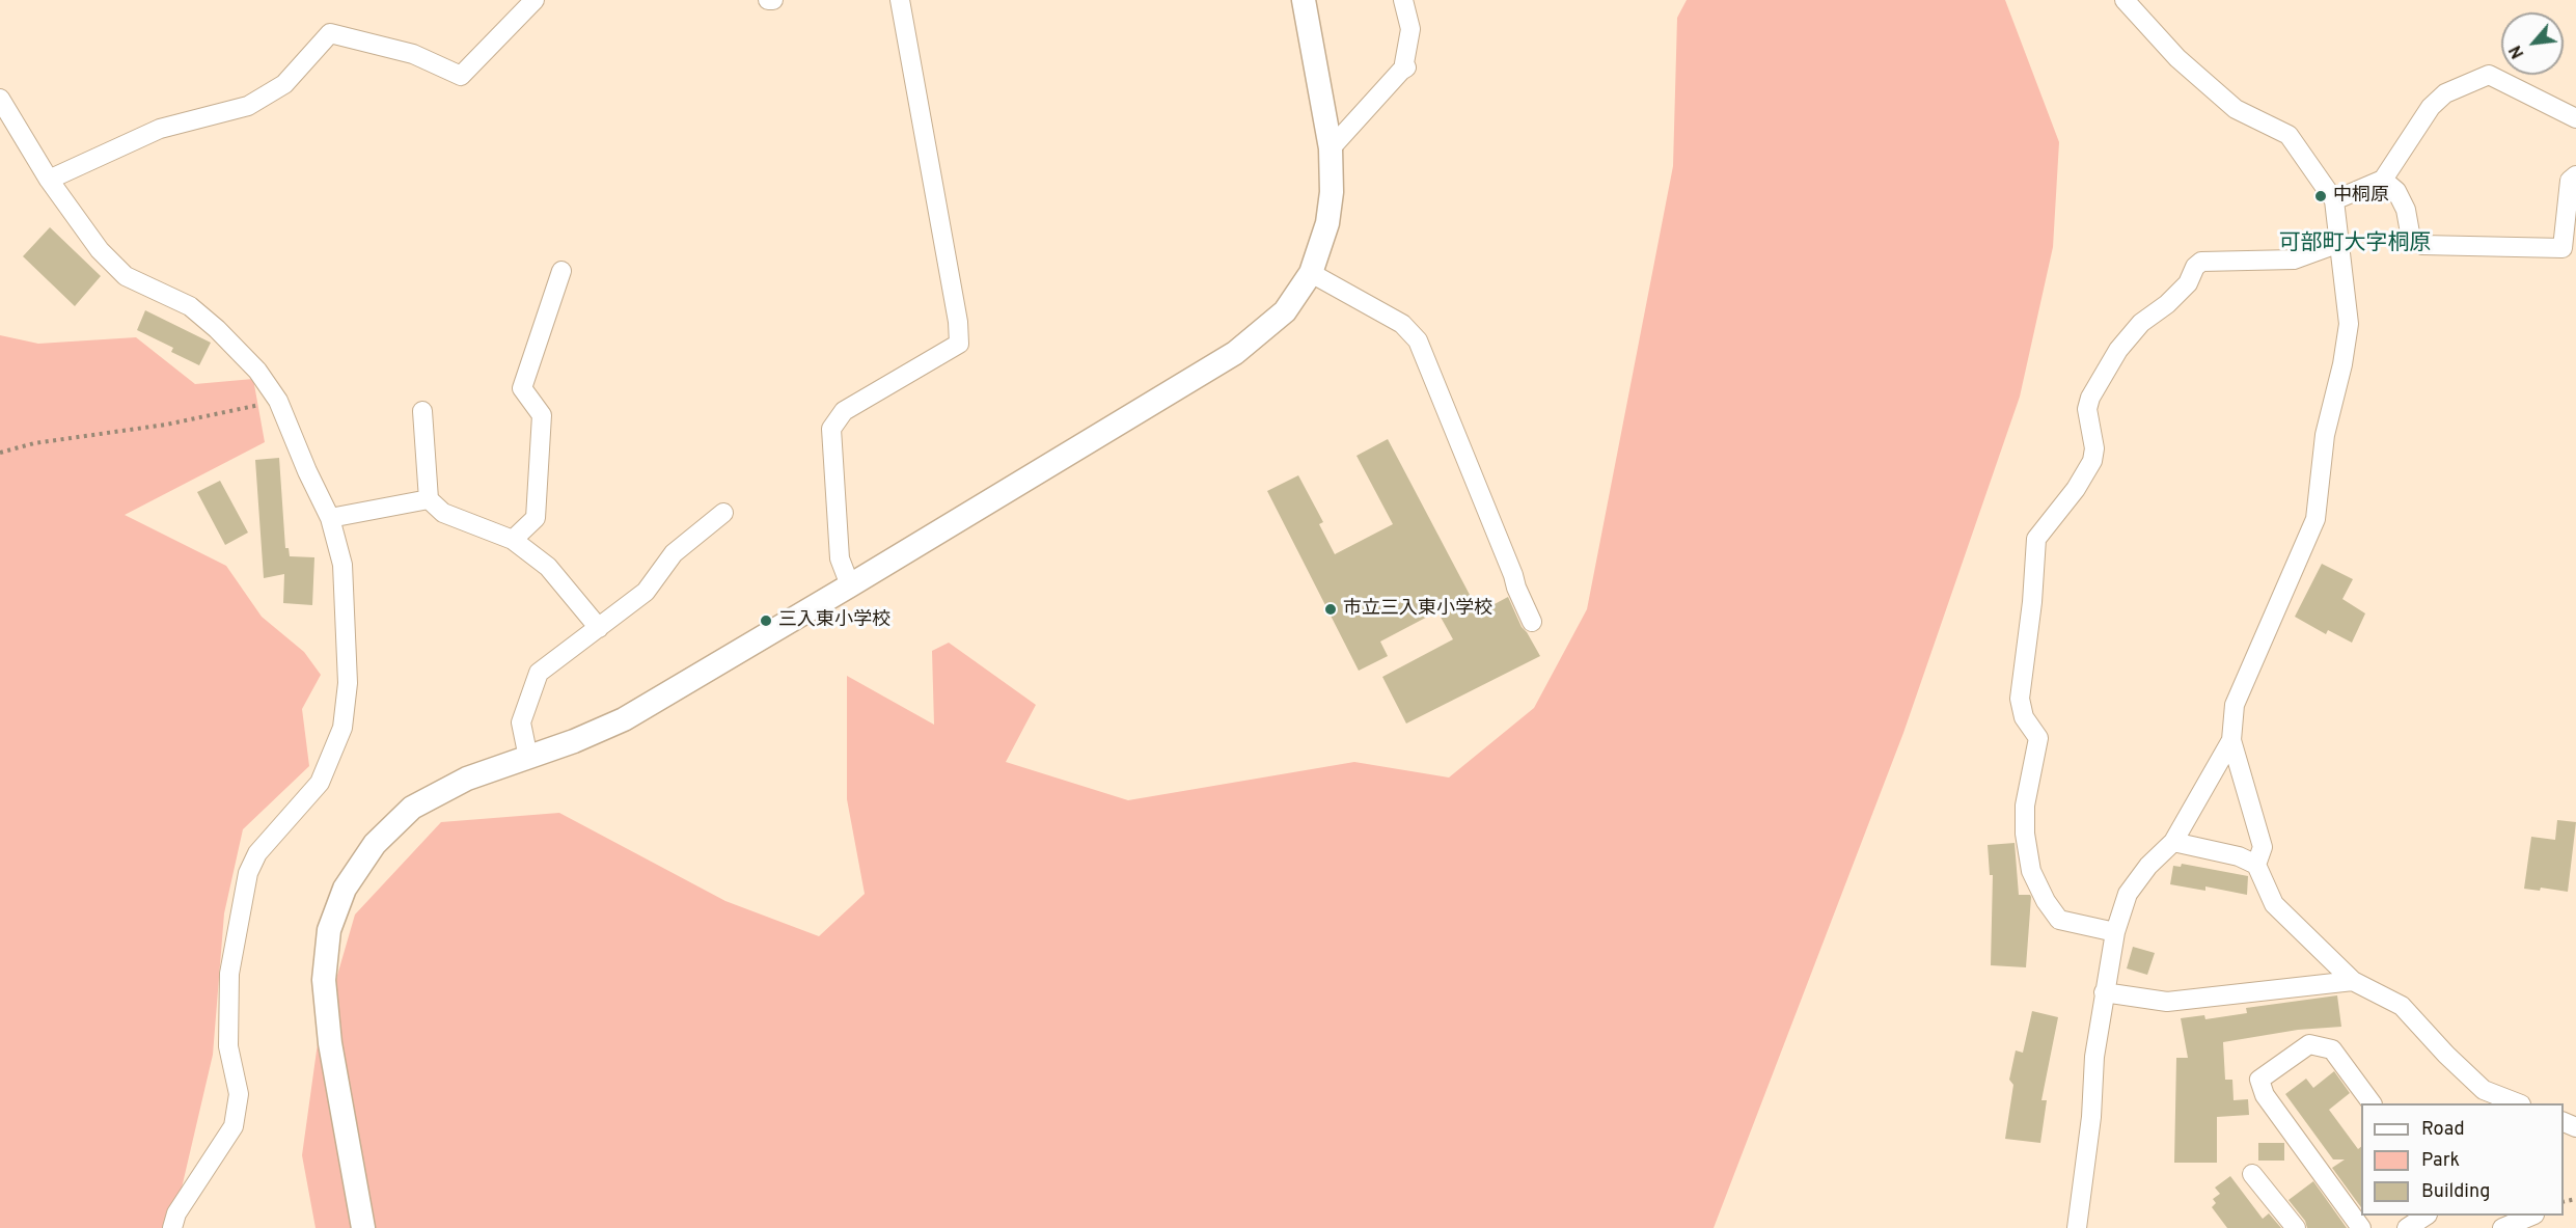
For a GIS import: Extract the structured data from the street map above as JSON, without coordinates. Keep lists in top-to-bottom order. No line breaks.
{"districts":["可部町大字桐原"],"places":["中桐原","市立三入東小学校","三入東小学校"],"legend":["Road","Park","Building"],"north":"bottom left"}
